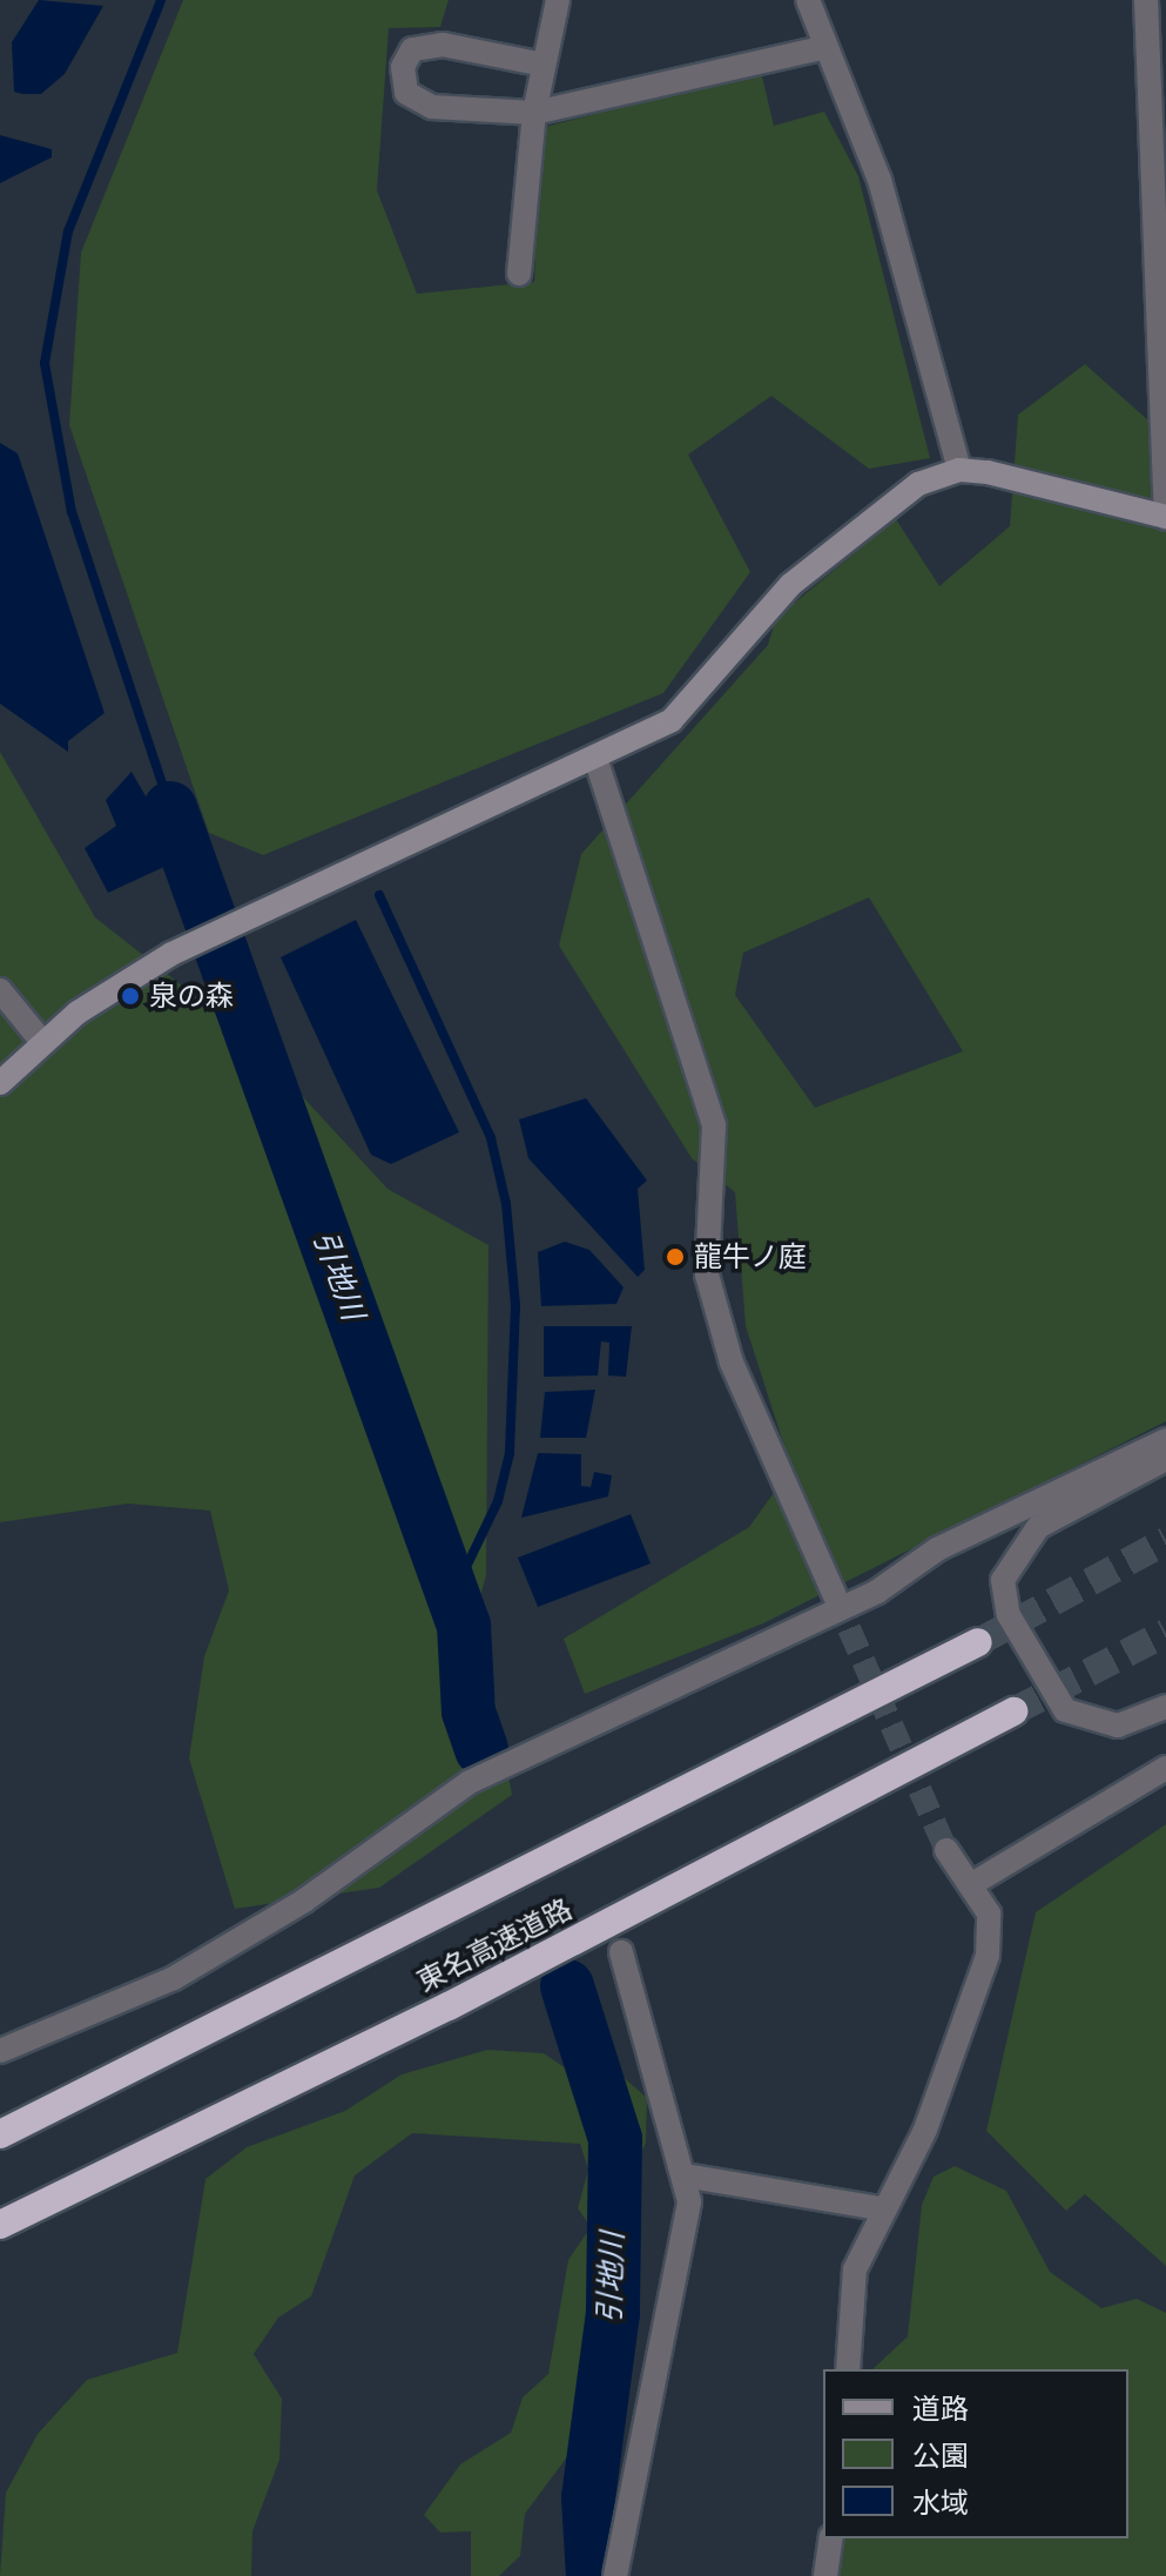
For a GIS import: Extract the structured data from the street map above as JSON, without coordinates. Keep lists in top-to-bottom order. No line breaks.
{"streets":{"highway":["東名高速道路"]},"water":["引地川"],"places":["泉の森","龍牛ノ庭"],"legend":["道路","公園","水域"]}
